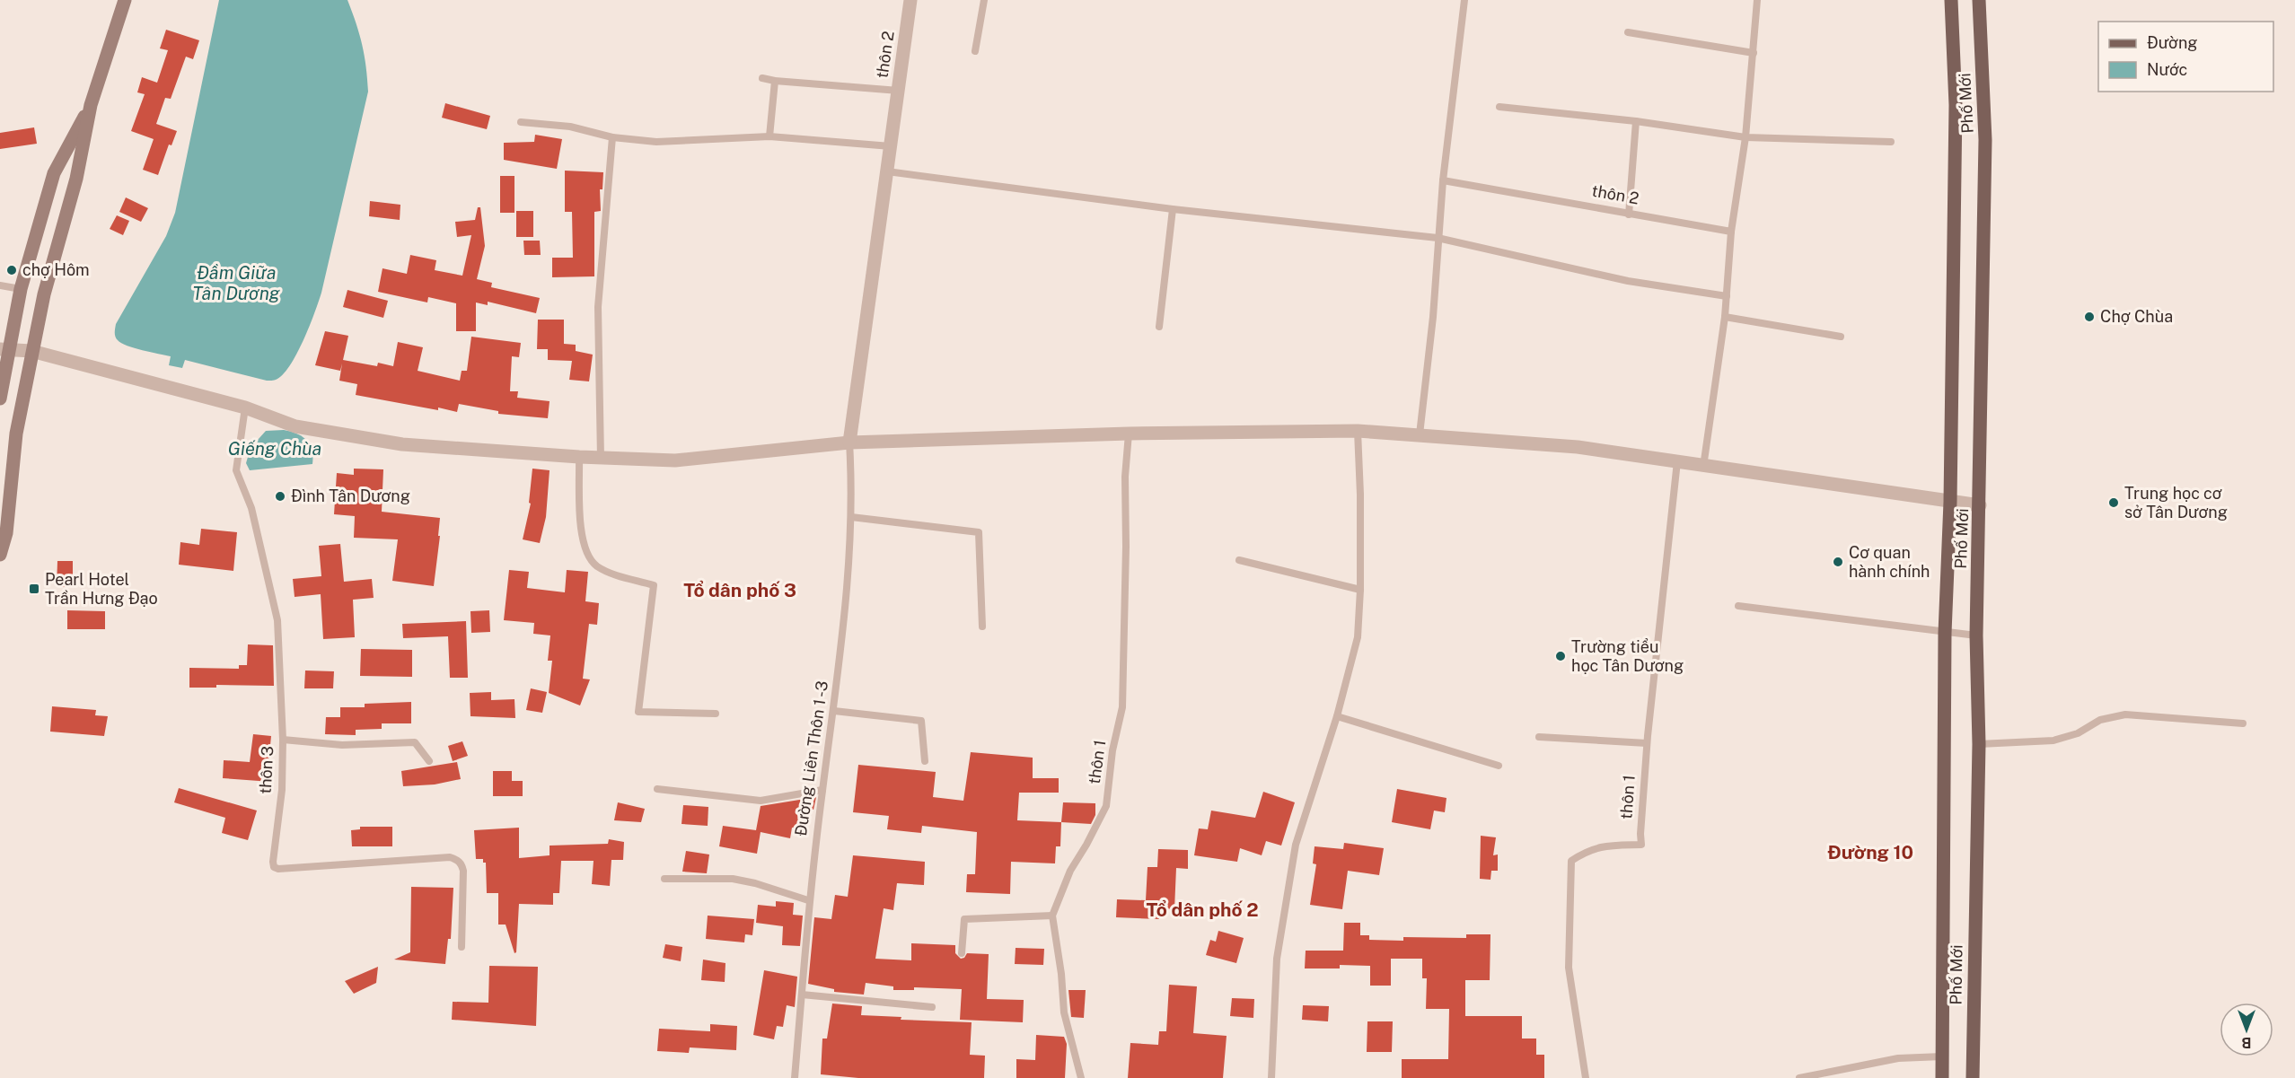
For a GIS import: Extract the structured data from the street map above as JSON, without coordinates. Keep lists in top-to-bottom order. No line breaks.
{"streets":{"main road":["Phố Mới"],"street":["thôn 2"],"lane":["Đường Liên Thôn 1 -3","thôn 1","thôn 3"]},"crossings":[["thôn 2","Đường Liên Thôn 1 -3"]],"districts":["Tổ dân phố 3","Đường 10","Tổ dân phố 2"],"water":["Đầm Giữa Tân Dương","Giếng Chùa"],"places":{"other":["chợ Hôm","Chợ Chùa","Đình Tân Dương","Trung học cơ sở Tân Dương","Cơ quan hành chính","Trường tiểu học Tân Dương"],"transit":["Pearl Hotel Trần Hưng Đạo"]},"legend":["Đường","Nước"],"north":"bottom"}
